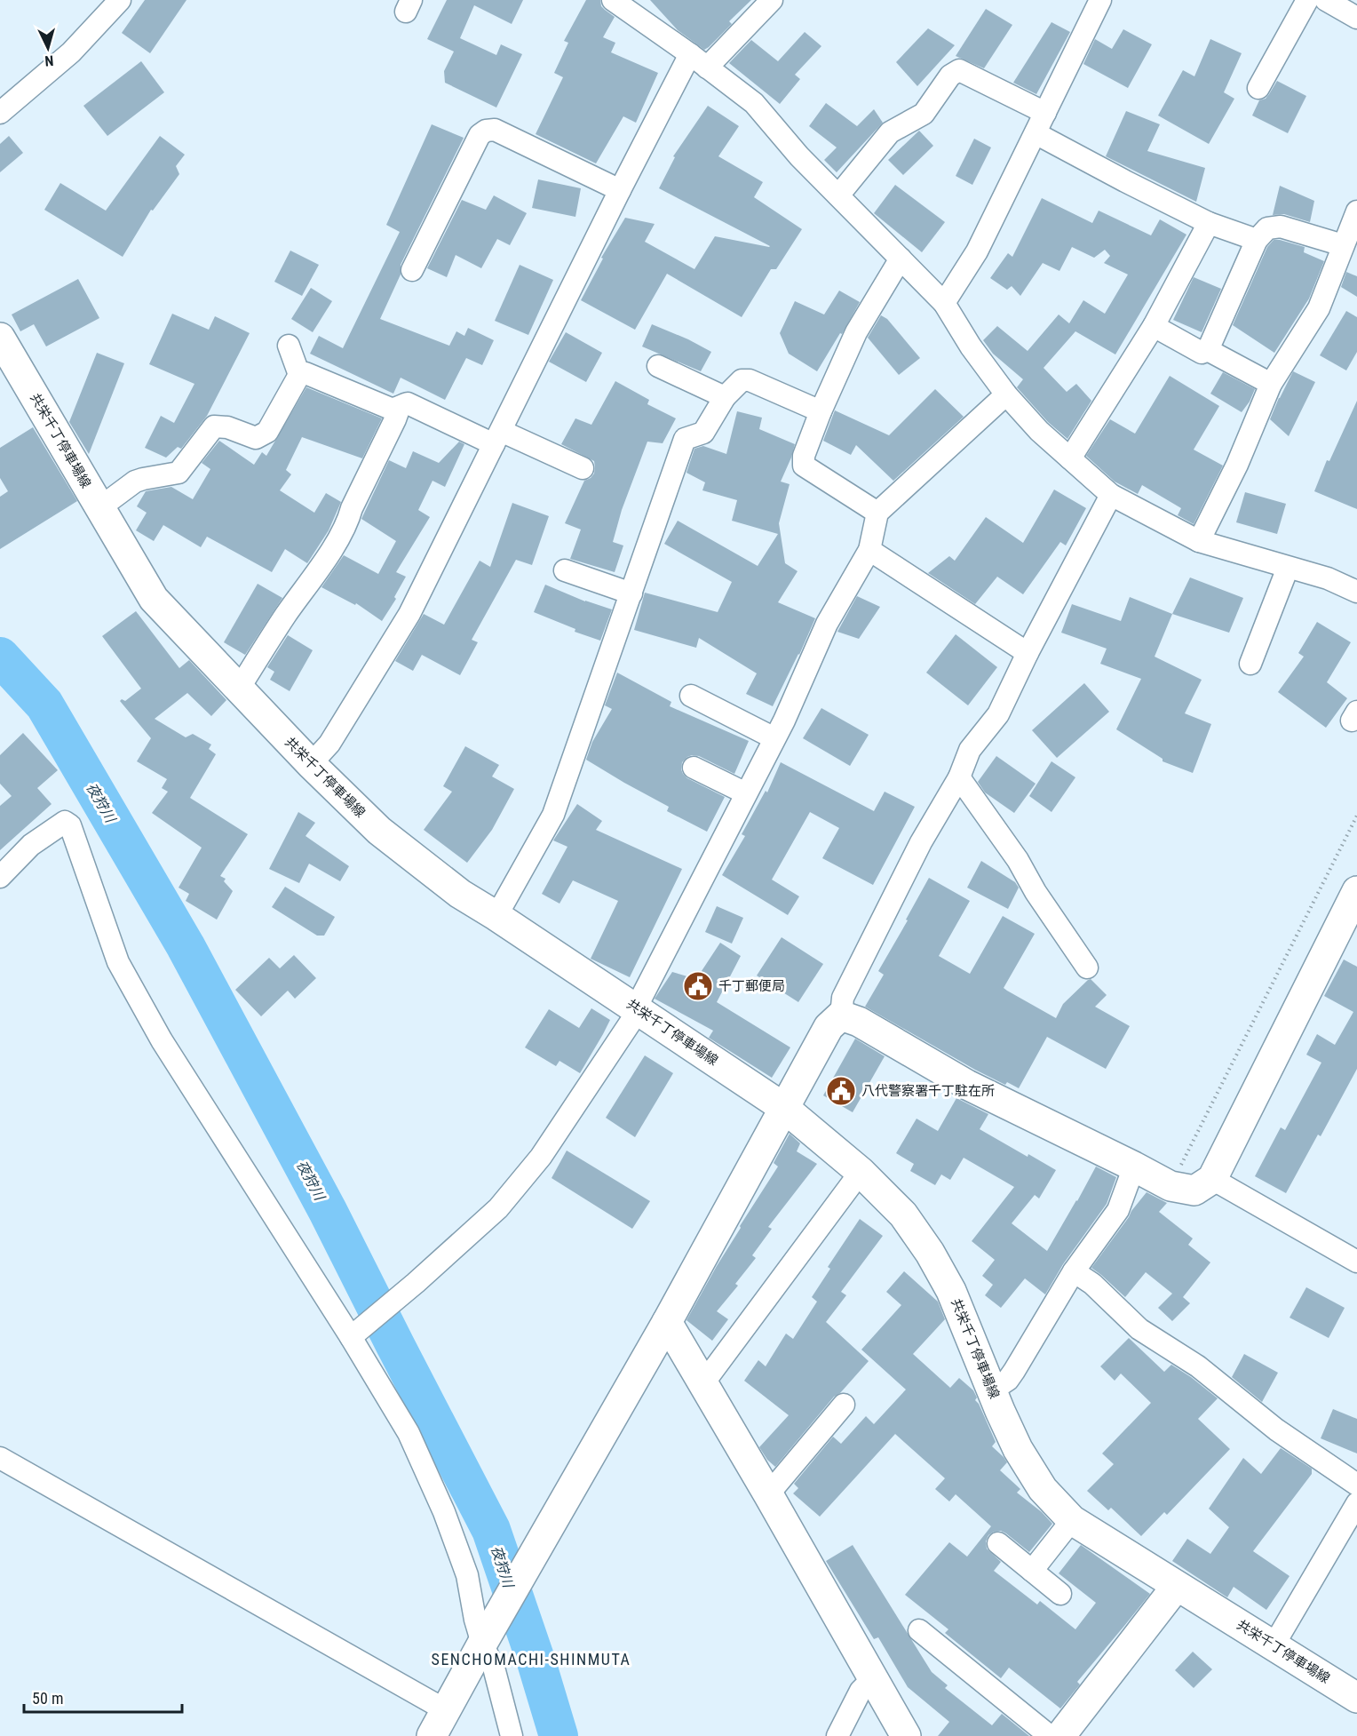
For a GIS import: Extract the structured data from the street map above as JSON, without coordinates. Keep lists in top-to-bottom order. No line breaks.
{"streets":{"street":["共栄千丁停車場線"]},"districts":["SENCHOMACHI-SHINMUTA"],"water":["夜狩川"],"places":{"public building":["千丁郵便局","八代警察署千丁駐在所"]},"scale_bar":"50 m","north":"bottom"}
